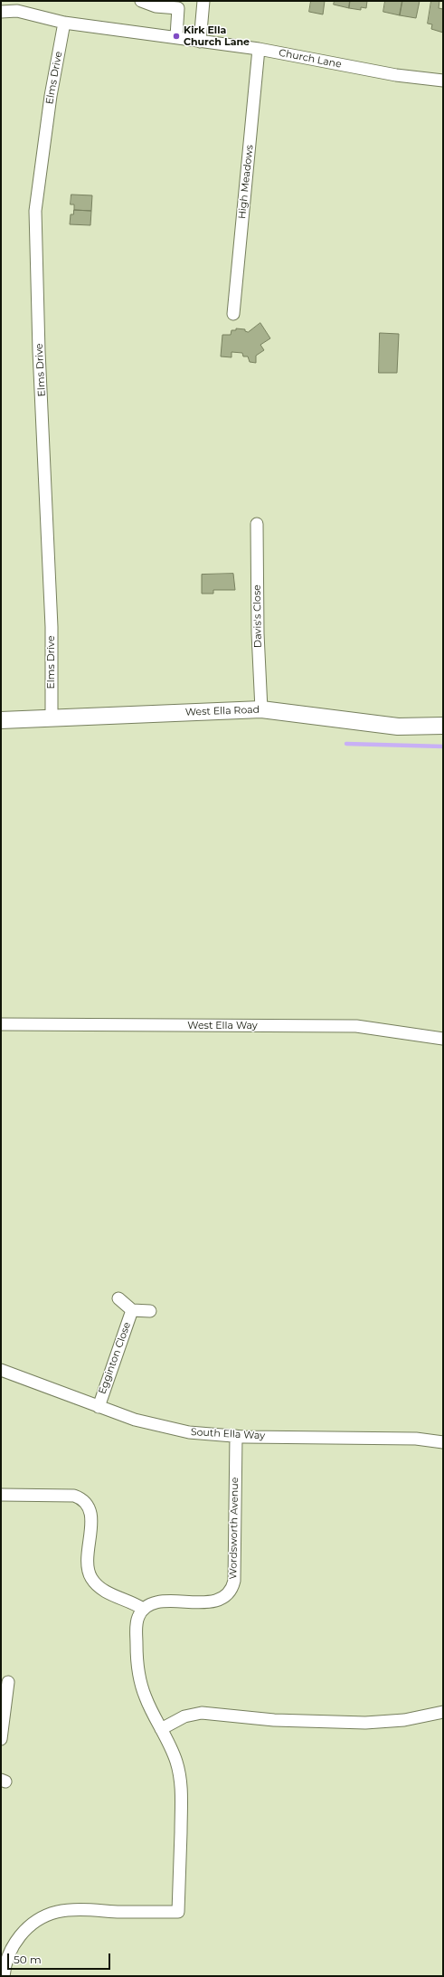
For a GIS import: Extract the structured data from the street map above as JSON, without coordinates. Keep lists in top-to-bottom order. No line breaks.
{"streets":{"street":["Church Lane","Elms Drive","High Meadows","Davis's Close","West Ella Road","West Ella Way","Egginton Close","South Ella Way","Wordsworth Avenue"]},"crossings":[["Church Lane","Elms Drive"],["Church Lane","High Meadows"],["Elms Drive","West Ella Road"],["Davis's Close","West Ella Road"],["Egginton Close","South Ella Way"],["South Ella Way","Wordsworth Avenue"]],"places":["Kirk Ella Church Lane"],"scale_bar":"50 m"}
